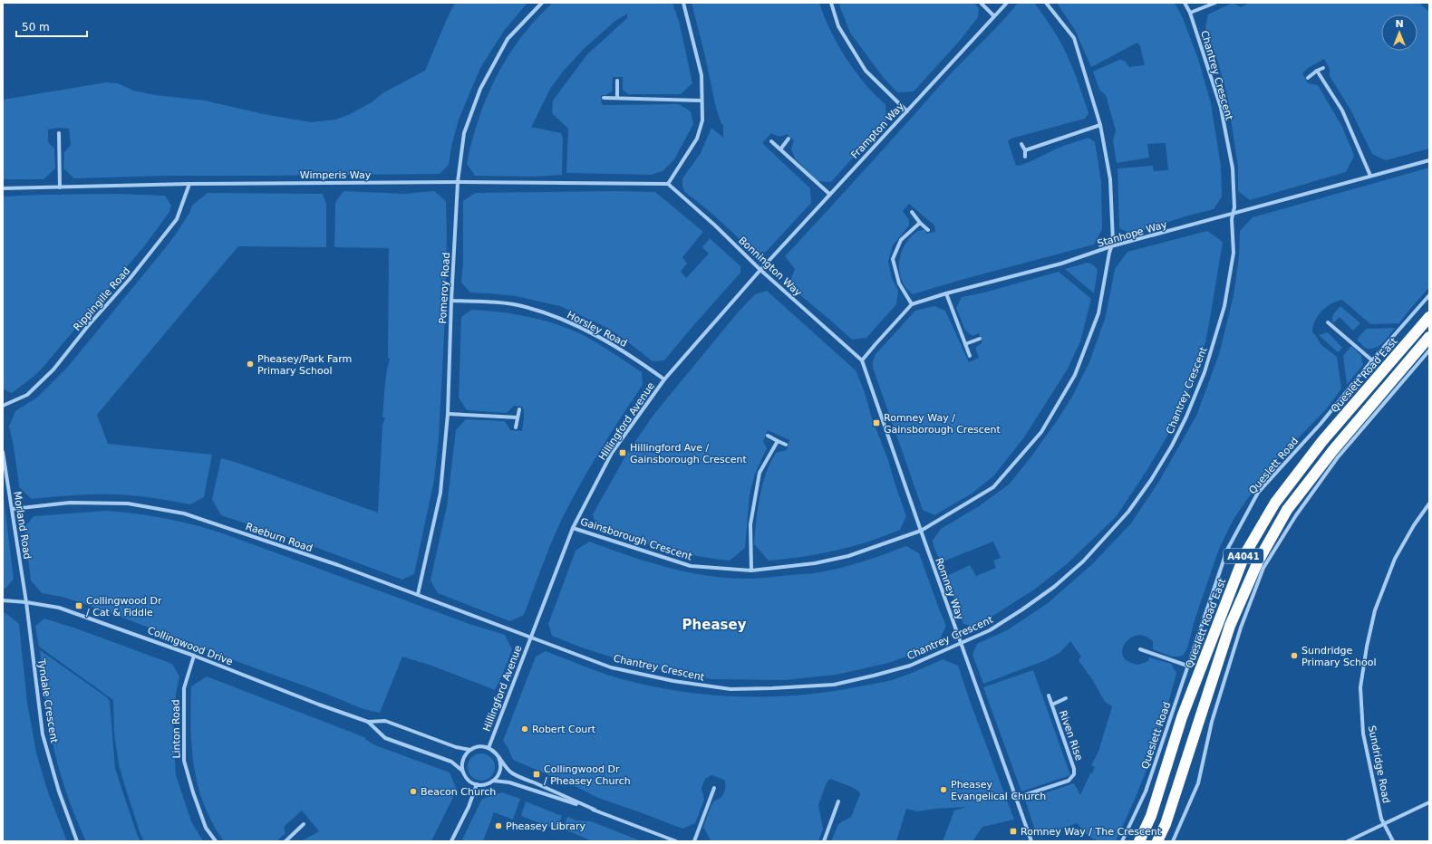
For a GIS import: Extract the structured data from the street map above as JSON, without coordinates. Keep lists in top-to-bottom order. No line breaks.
{"streets":{"highway":["Queslett Road East","A4041"],"street":["Chantrey Crescent","Frampton Way","Wimperis Way","Stanhope Way","Bonnington Way","Pomeroy Road","Rippingille Road","Horsley Road","Hillingford Avenue","Queslett Road","Morland Road","Raeburn Road","Gainsborough Crescent","Romney Way","Collingwood Drive","Tyndale Crescent","Linton Road","Riven Rise","Sundridge Road"]},"crossings":[["Chantrey Crescent","Stanhope Way"],["Chantrey Crescent","Hillingford Avenue"],["Chantrey Crescent","Raeburn Road"],["Chantrey Crescent","Romney Way"],["Frampton Way","Bonnington Way"],["Frampton Way","Hillingford Avenue"],["Wimperis Way","Bonnington Way"],["Wimperis Way","Pomeroy Road"],["Wimperis Way","Rippingille Road"],["Stanhope Way","Gainsborough Crescent"],["Bonnington Way","Hillingford Avenue"],["Bonnington Way","Romney Way"],["Pomeroy Road","Horsley Road"],["Pomeroy Road","Raeburn Road"],["Horsley Road","Hillingford Avenue"],["Hillingford Avenue","Raeburn Road"],["Hillingford Avenue","Gainsborough Crescent"],["Hillingford Avenue","Collingwood Drive"],["Morland Road","Raeburn Road"],["Morland Road","Collingwood Drive"],["Morland Road","Tyndale Crescent"],["Gainsborough Crescent","Romney Way"],["Romney Way","Riven Rise"],["Collingwood Drive","Tyndale Crescent"],["Collingwood Drive","Linton Road"]],"districts":["Pheasey"],"places":{"other":["Pheasey/Park Farm Primary School","Sundridge Primary School","Robert Court","Pheasey Evangelical Church","Beacon Church","Pheasey Library"],"transit":["Romney Way / Gainsborough Crescent","Hillingford Ave / Gainsborough Crescent","Collingwood Dr / Cat & Fiddle","Collingwood Dr / Pheasey Church","Romney Way / The Crescent"]},"scale_bar":"50 m","north":"top"}
